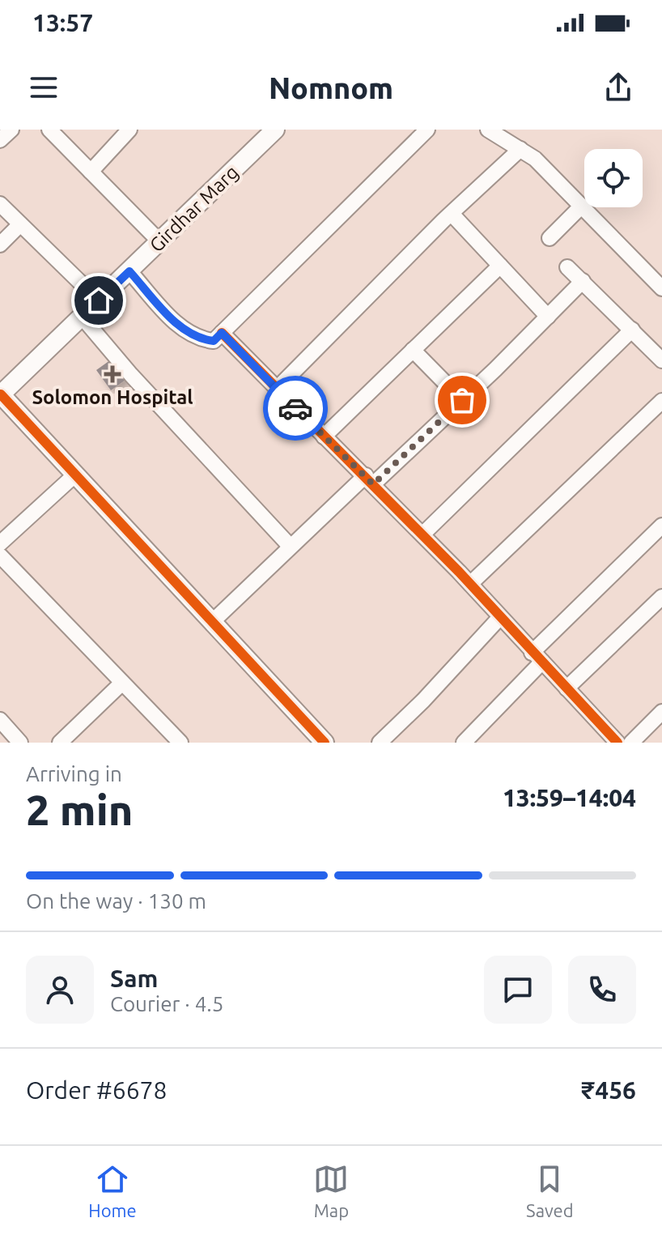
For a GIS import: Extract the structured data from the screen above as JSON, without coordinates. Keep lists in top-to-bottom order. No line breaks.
{"streets":{"street":["Girdhar Marg"]},"places":{"health":["Solomon Hospital"]},"page":{"status":"13:57","header":"Nomnom","heading":["2 min","Arriving in","13:59–14:04"],"panel":["Sam","Courier · 4.5","Order #6678","₹456"],"bar":"On the way · 130 m","tabs":["Home","Map","Saved"]}}
